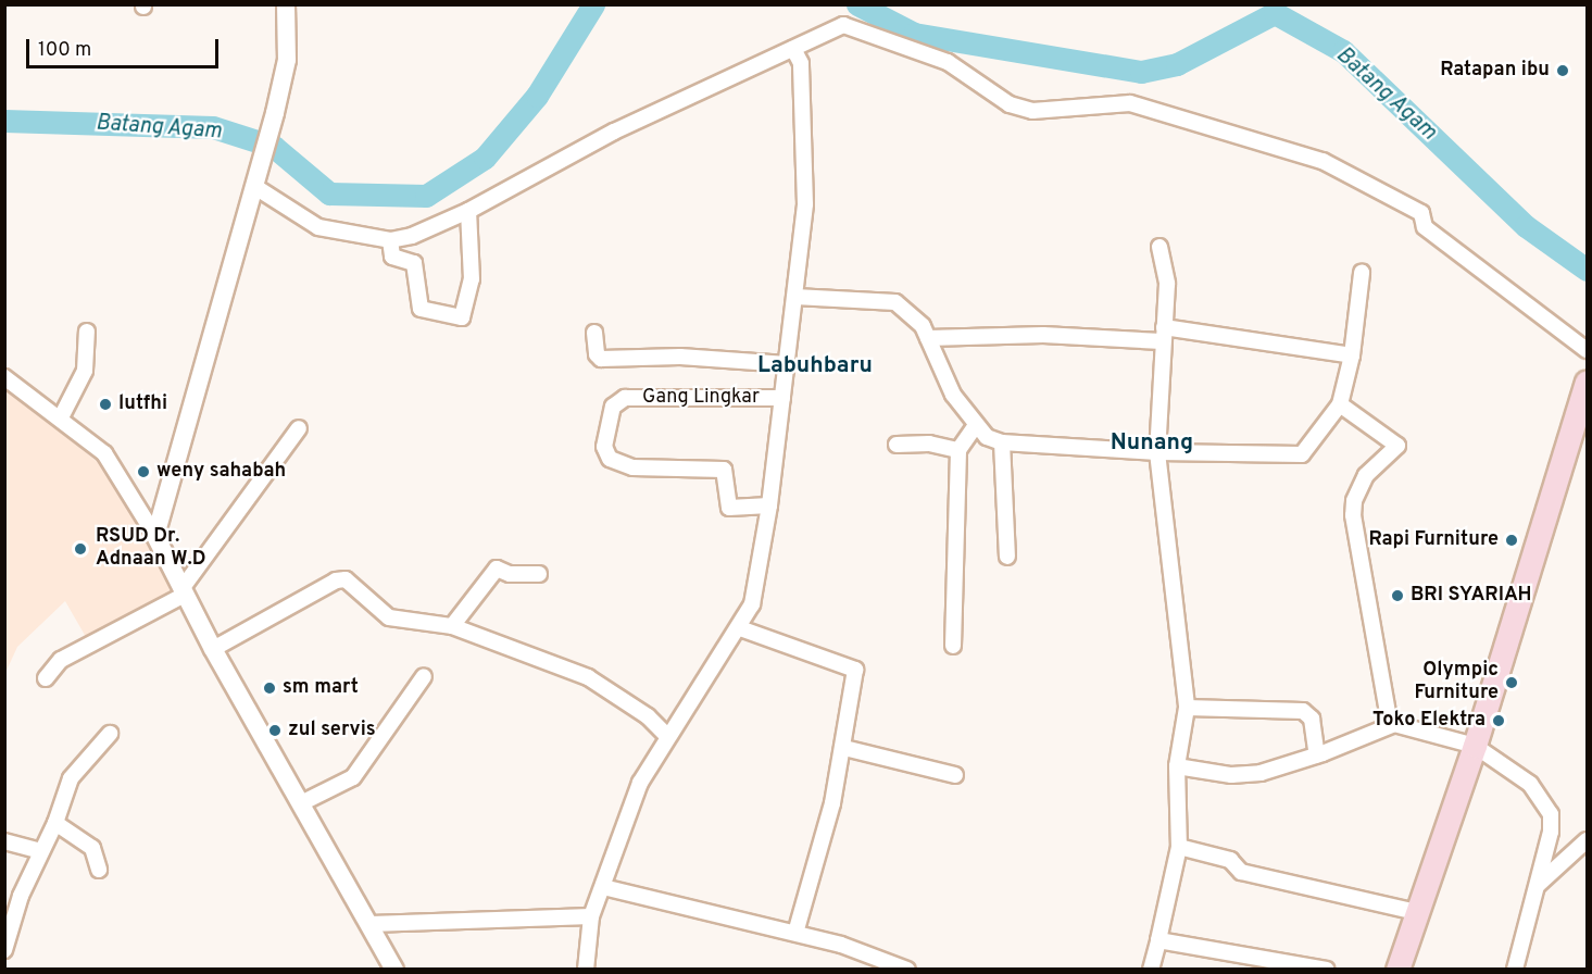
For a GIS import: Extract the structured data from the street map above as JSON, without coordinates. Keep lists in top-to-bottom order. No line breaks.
{"streets":{"street":["Gang Lingkar"]},"districts":["Labuhbaru","Nunang"],"water":["Batang Agam"],"places":["Ratapan ibu","lutfhi","weny sahabah","Rapi Furniture","RSUD Dr. Adnaan W.D","BRI SYARIAH","Olympic Furniture","sm mart","Toko Elektra","zul servis"],"scale_bar":"100 m"}
